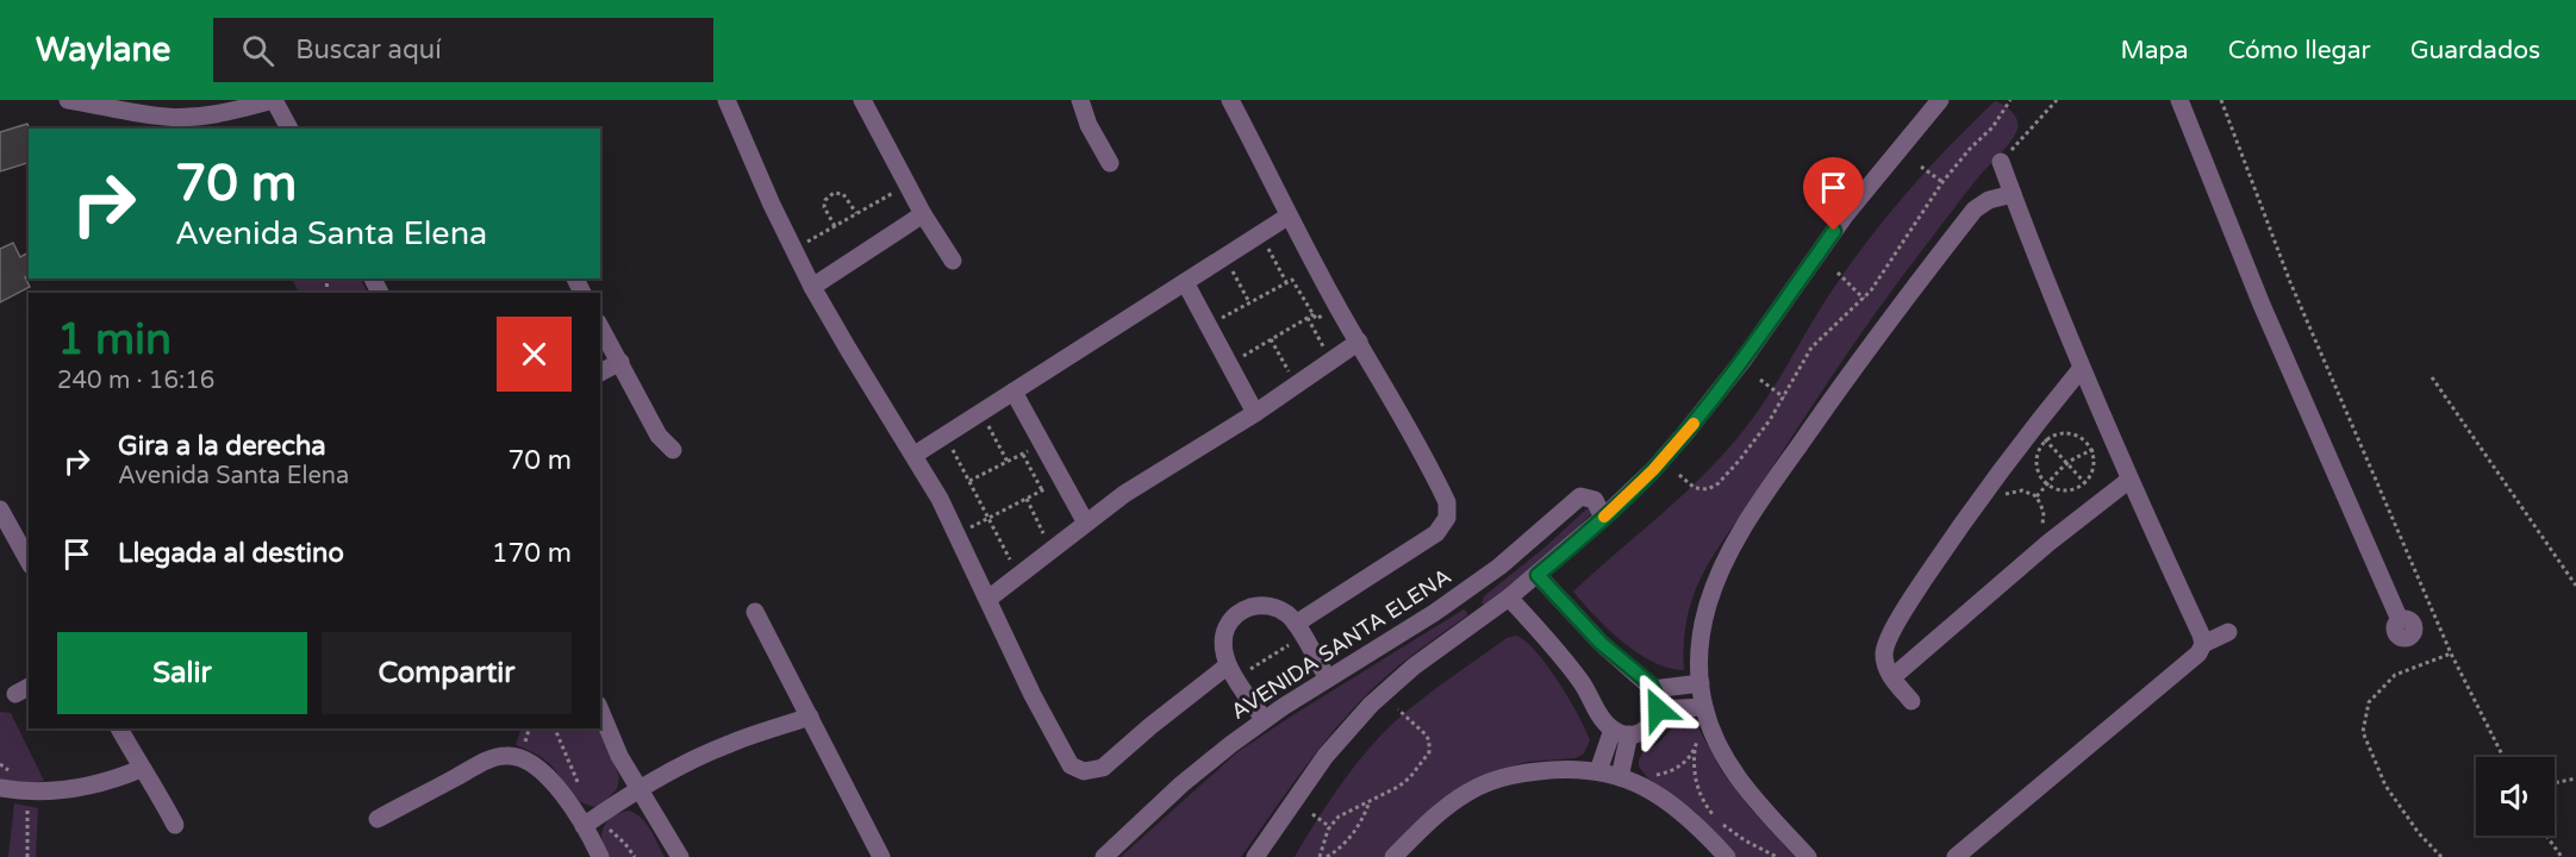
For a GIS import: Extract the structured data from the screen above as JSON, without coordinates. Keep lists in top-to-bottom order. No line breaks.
{"streets":{"street":["AVENIDA SANTA ELENA"]},"page":{"header":"Waylane","search":"Buscar aquí","nav":["Mapa","Cómo llegar","Guardados"],"turn":["70 m","Avenida Santa Elena"],"heading":["1 min","240 m · 16:16"],"list":[{"name":"Gira a la derecha","note":"Avenida Santa Elena","value":"70 m"},{"name":"Llegada al destino","value":"170 m"}],"buttons":["Salir","Compartir"]}}
